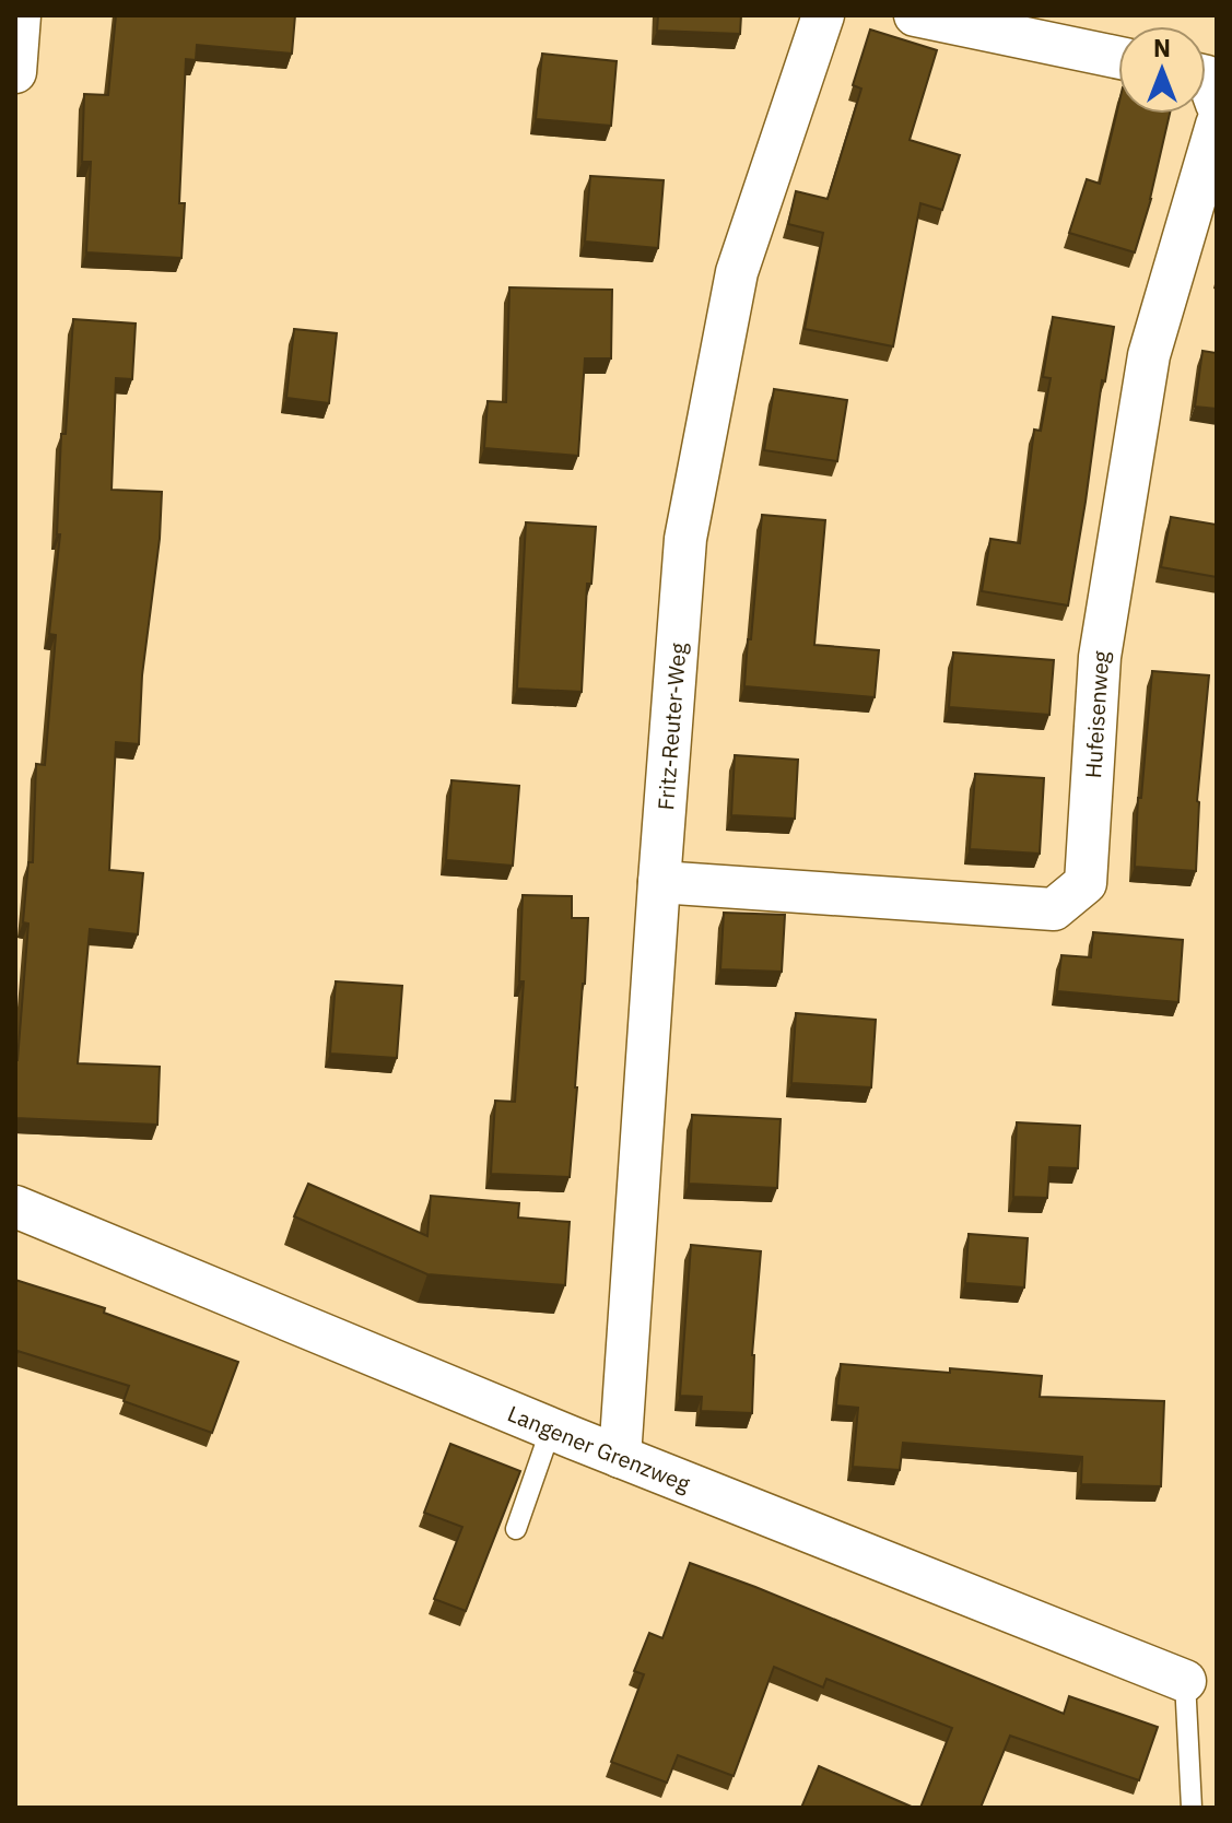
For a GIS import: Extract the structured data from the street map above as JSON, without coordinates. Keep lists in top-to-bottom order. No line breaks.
{"streets":{"street":["Hufeisenweg","Fritz-Reuter-Weg","Langener Grenzweg"]},"crossings":[["Hufeisenweg","Fritz-Reuter-Weg"],["Fritz-Reuter-Weg","Langener Grenzweg"]],"north":"top"}
